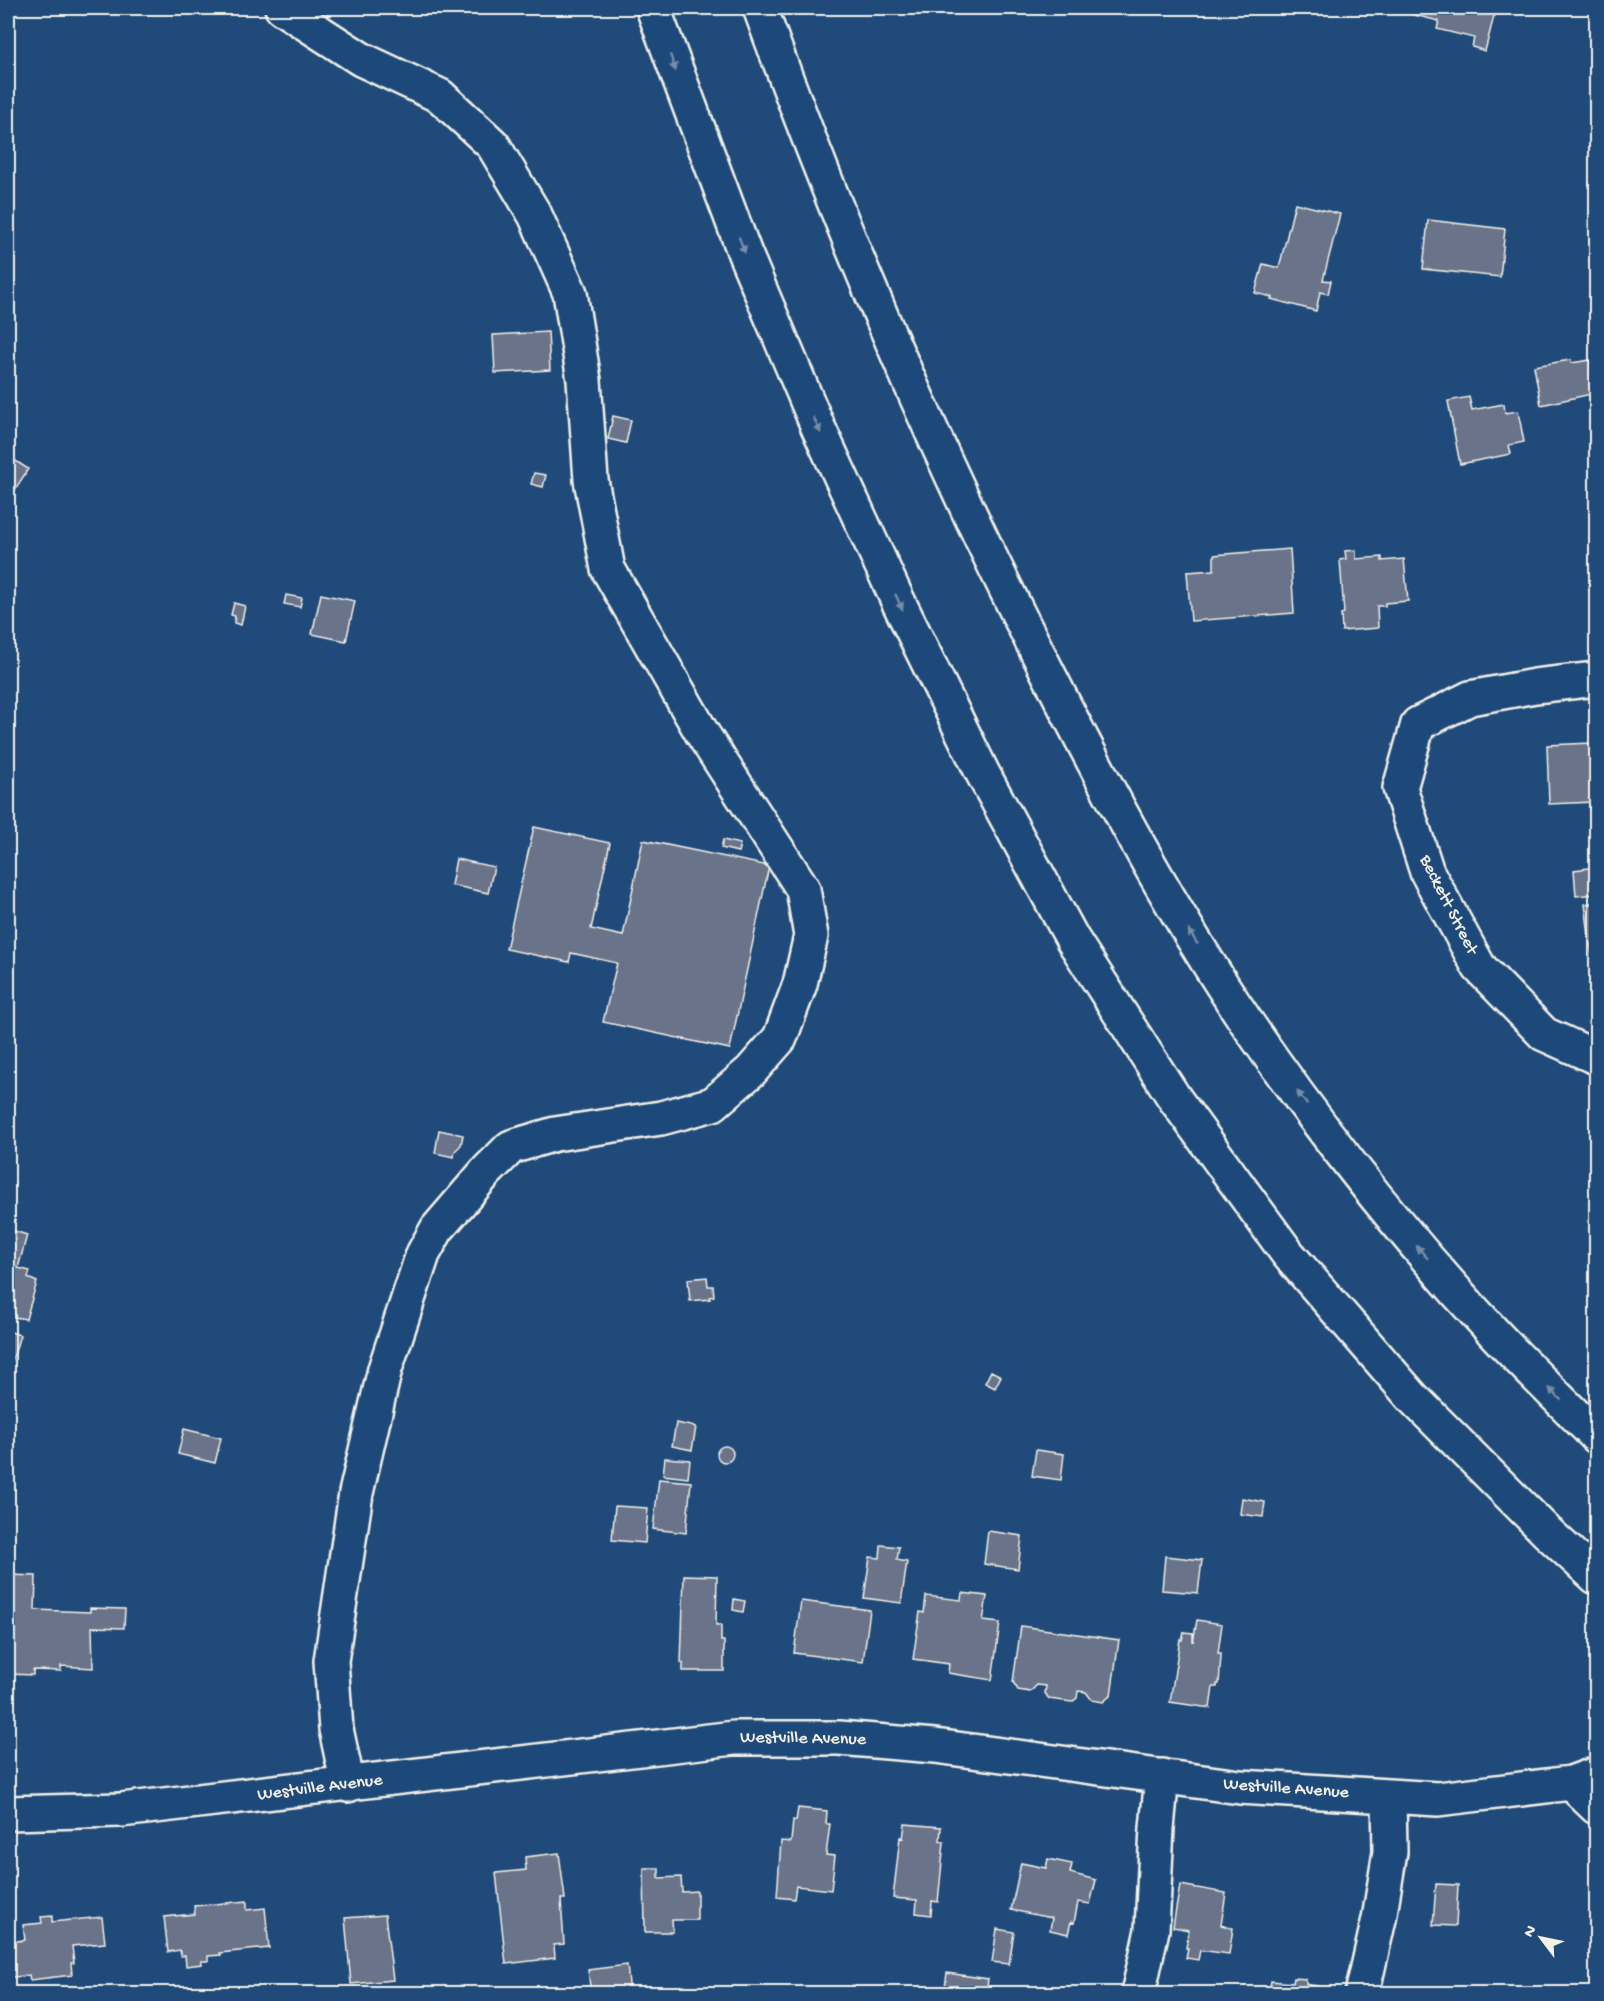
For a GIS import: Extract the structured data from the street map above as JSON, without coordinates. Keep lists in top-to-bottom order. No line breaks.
{"streets":{"main road":["Beckett Street","Westville Avenue"]},"north":"top left"}
